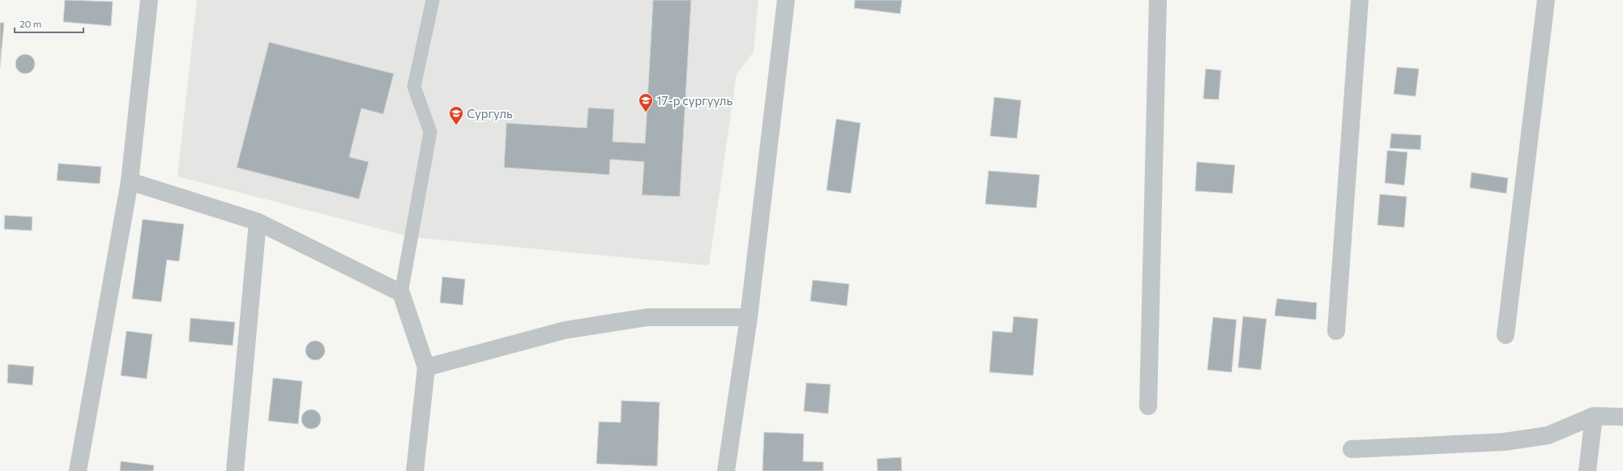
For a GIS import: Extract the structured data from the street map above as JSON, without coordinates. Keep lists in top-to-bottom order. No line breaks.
{"places":{"school or university":["17-р сургууль","Сургуль"]},"scale_bar":"20 m"}
